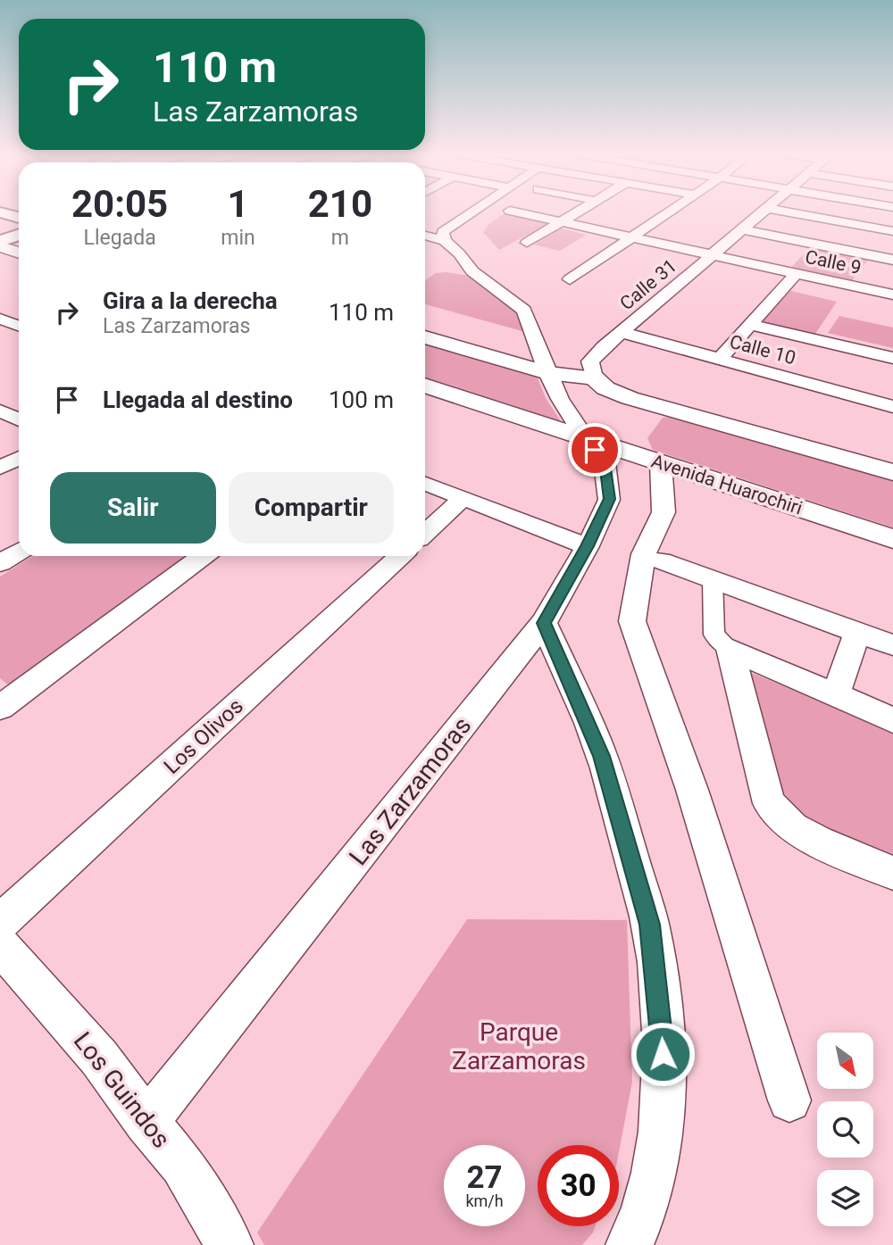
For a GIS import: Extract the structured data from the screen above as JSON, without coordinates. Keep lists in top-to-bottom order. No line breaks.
{"streets":{"street":["Calle 9","Calle 31","Calle 10","Avenida Huarochiri","Los Olivos","Las Zarzamoras","Los Guindos"]},"crossings":[["Calle 9","Calle 31"],["Calle 31","Calle 10"],["Avenida Huarochiri","Las Zarzamoras"],["Las Zarzamoras","Los Guindos"]],"parks":["Parque Zarzamoras"],"north":"bottom right","page":{"turn":["110 m","Las Zarzamoras"],"eta":["20:05","Llegada","1","min","210","m"],"list":[{"name":"Gira a la derecha","note":"Las Zarzamoras","value":"110 m"},{"name":"Llegada al destino","value":"100 m"}],"buttons":["Salir","Compartir"],"speed":"27 km/h","limit":"30"}}
